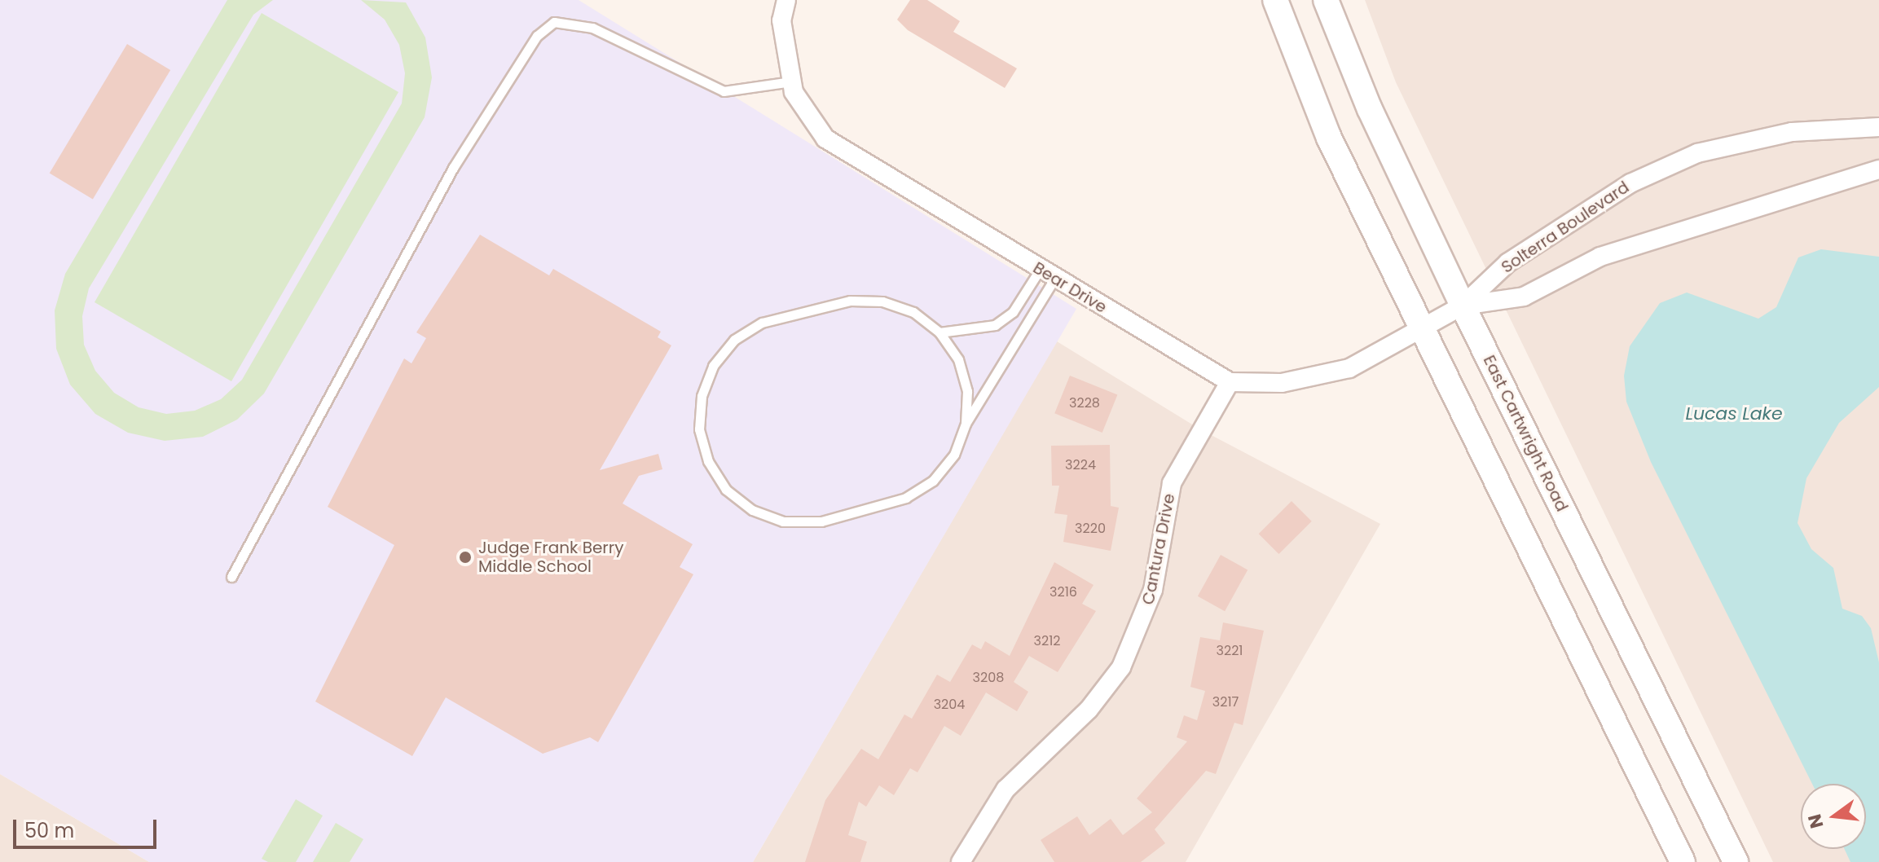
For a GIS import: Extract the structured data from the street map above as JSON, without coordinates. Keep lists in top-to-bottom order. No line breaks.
{"streets":{"main road":["East Cartwright Road"],"street":["Solterra Boulevard","Bear Drive","Cantura Drive"]},"crossings":[["Solterra Boulevard","Bear Drive"],["Solterra Boulevard","East Cartwright Road"],["Bear Drive","East Cartwright Road"],["Bear Drive","Cantura Drive"]],"water":["Lucas Lake"],"places":["Judge Frank Berry Middle School"],"house_numbers":["3228","3224","3220","3216","3212","3221","3208","3217","3204"],"scale_bar":"50 m","north":"left"}
